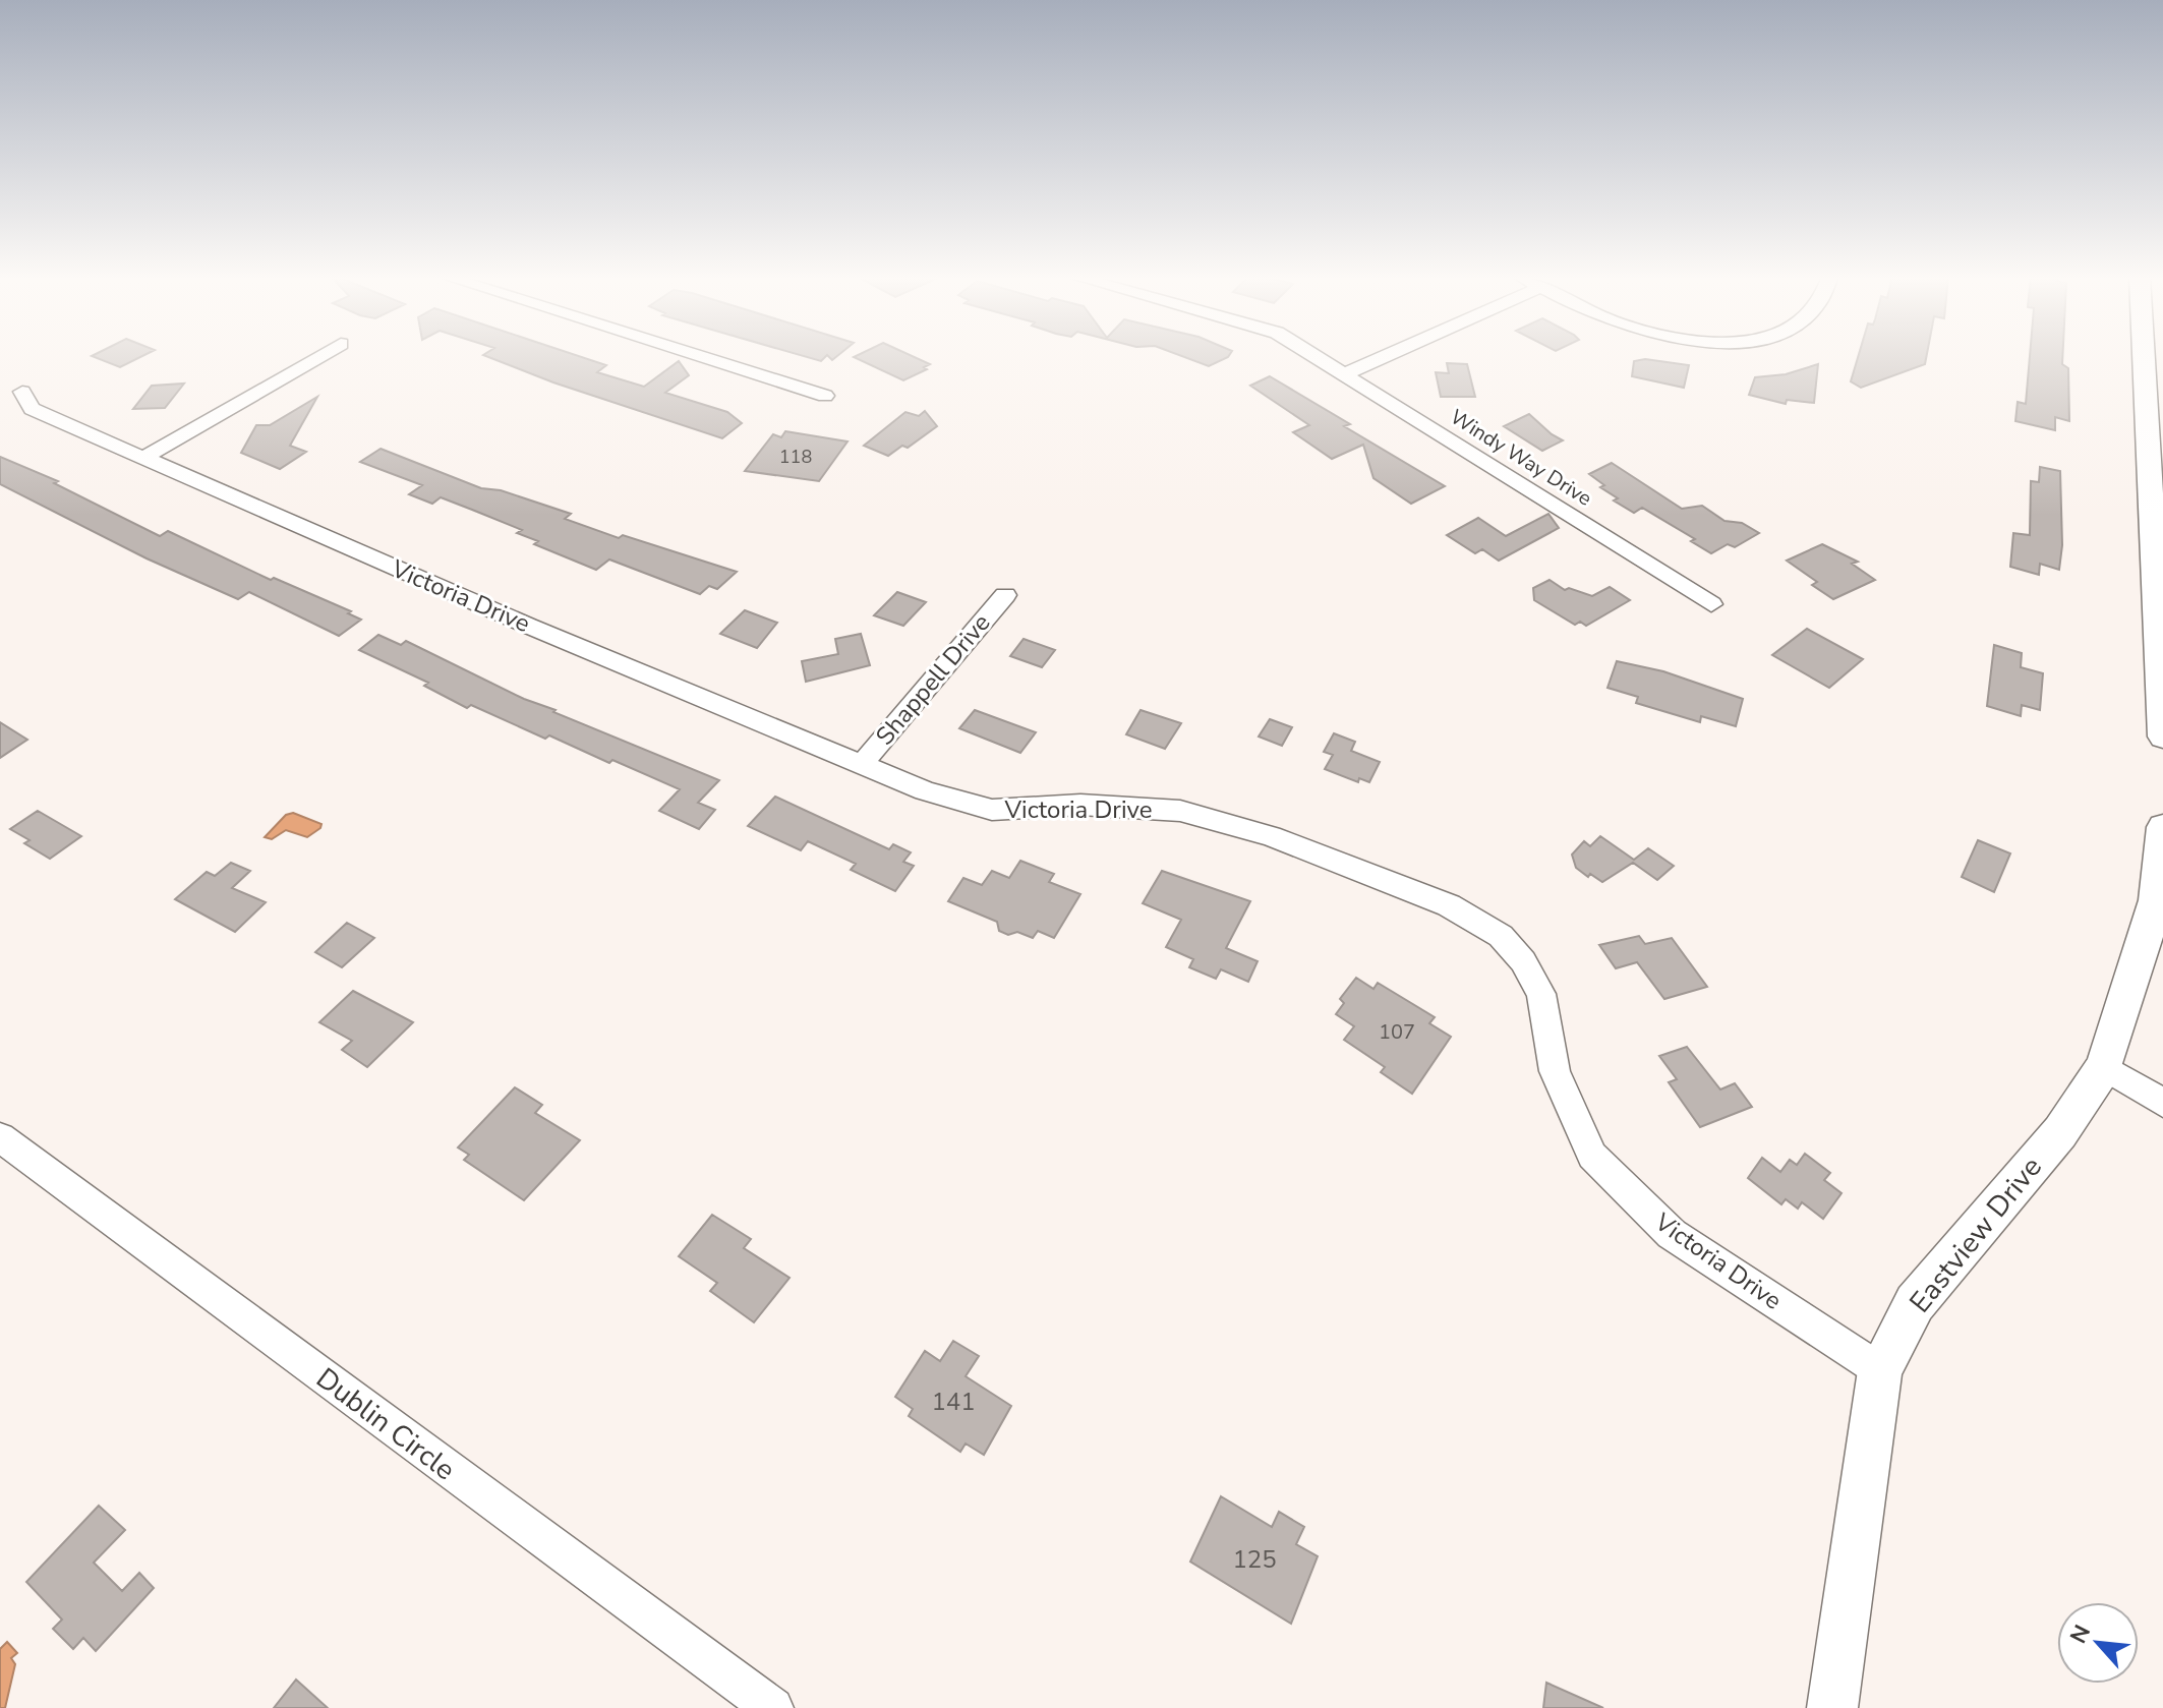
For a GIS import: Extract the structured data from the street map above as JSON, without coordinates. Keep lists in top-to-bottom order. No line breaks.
{"streets":{"street":["Windy Way Drive","Victoria Drive","Shappell Drive","Eastview Drive","Dublin Circle"]},"crossings":[["Victoria Drive","Shappell Drive"],["Victoria Drive","Eastview Drive"]],"house_numbers":["118","107","141","125"],"north":"top left"}
